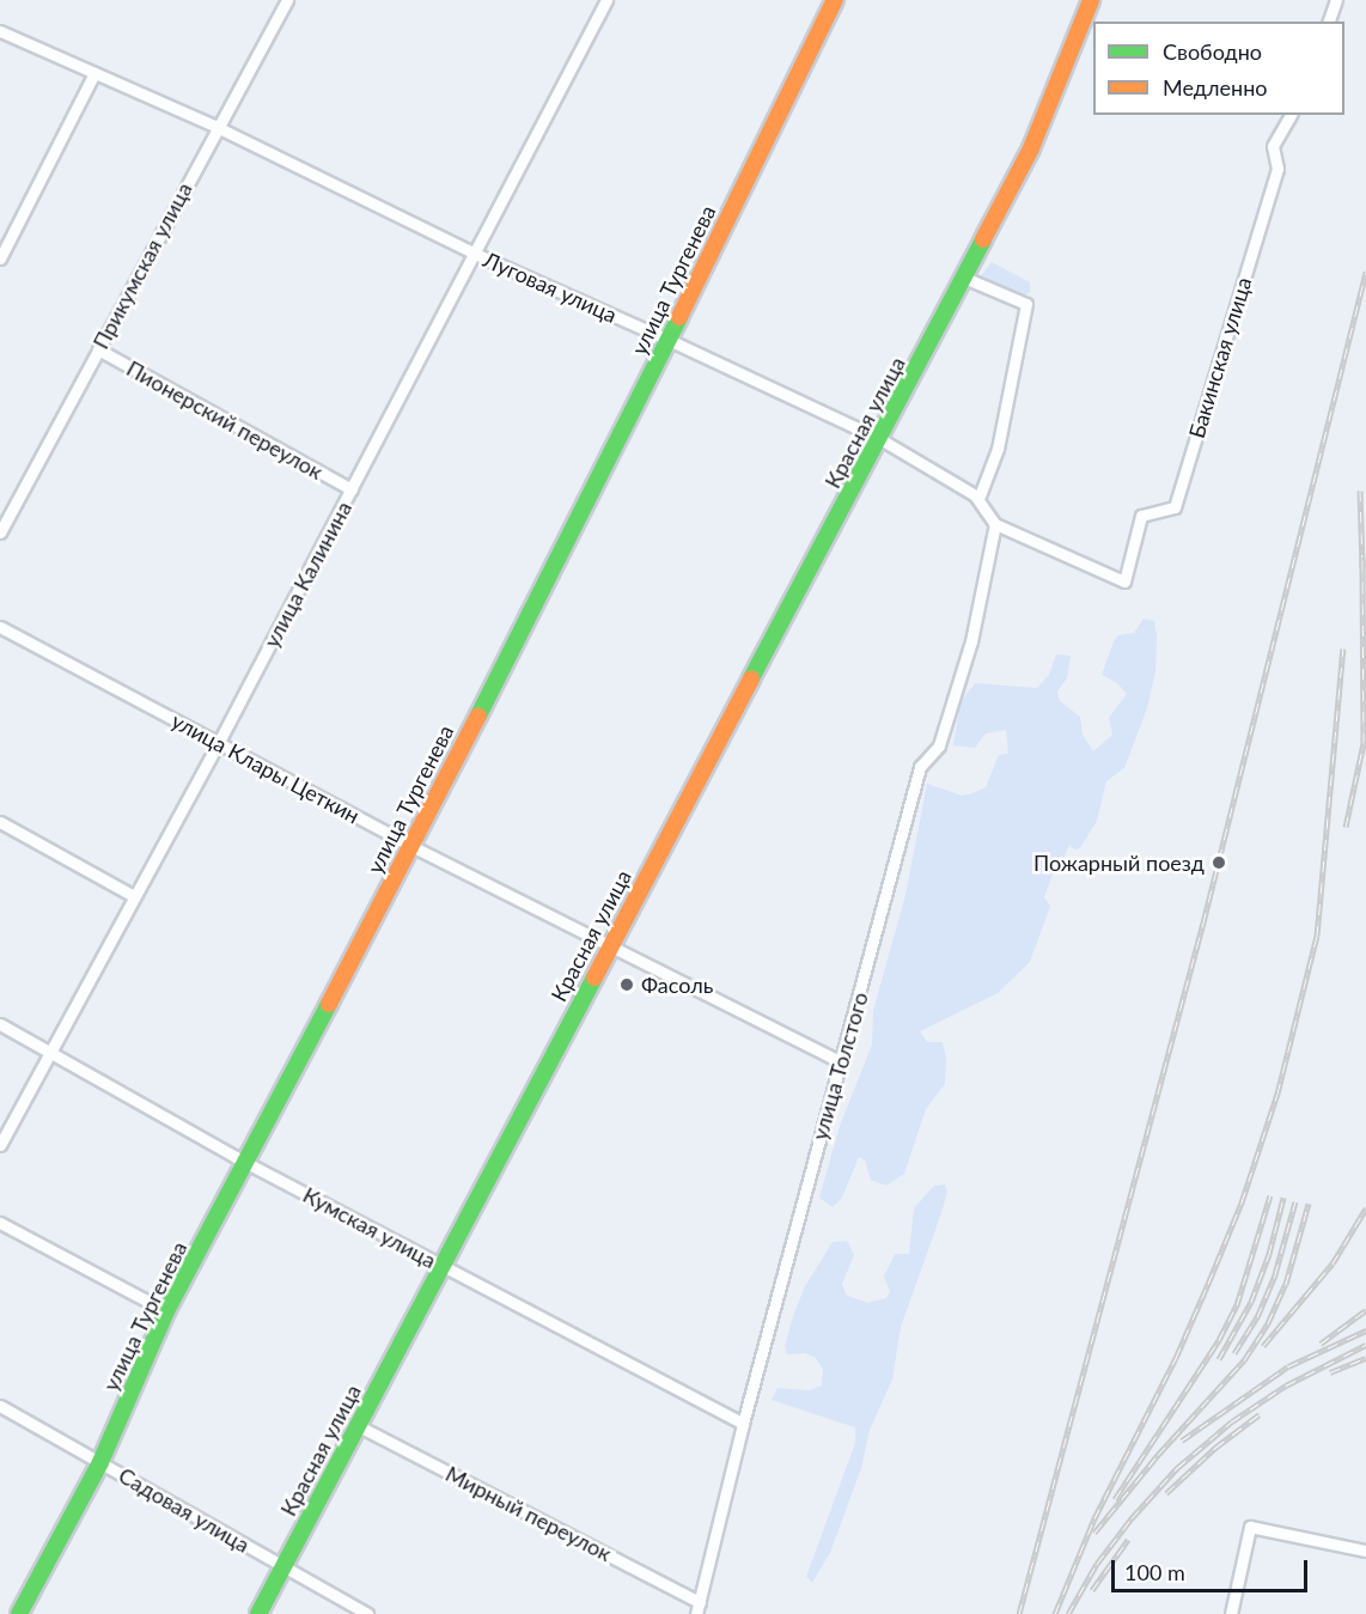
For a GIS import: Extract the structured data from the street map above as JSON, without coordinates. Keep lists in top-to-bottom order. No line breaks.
{"streets":{"street":["Прикумская улица","улица Тургенева","Луговая улица","Бакинская улица","Пионерский переулок","Красная улица","улица Калинина","улица Клары Цеткин","улица Толстого","Кумская улица","Садовая улица","Мирный переулок"]},"crossings":[["Прикумская улица","Луговая улица"],["Прикумская улица","Пионерский переулок"],["улица Тургенева","Луговая улица"],["улица Тургенева","улица Клары Цеткин"],["улица Тургенева","Кумская улица"],["улица Тургенева","Садовая улица"],["Луговая улица","Бакинская улица"],["Луговая улица","Красная улица"],["Луговая улица","улица Калинина"],["Луговая улица","улица Толстого"],["Бакинская улица","улица Толстого"],["Пионерский переулок","улица Калинина"],["Красная улица","улица Клары Цеткин"],["Красная улица","Кумская улица"],["Красная улица","Садовая улица"],["Красная улица","Мирный переулок"],["улица Калинина","улица Клары Цеткин"],["улица Калинина","Кумская улица"],["улица Клары Цеткин","улица Толстого"],["улица Толстого","Кумская улица"],["улица Толстого","Мирный переулок"]],"places":["Пожарный поезд","Фасоль"],"legend":["Свободно","Медленно"],"scale_bar":"100 m"}
